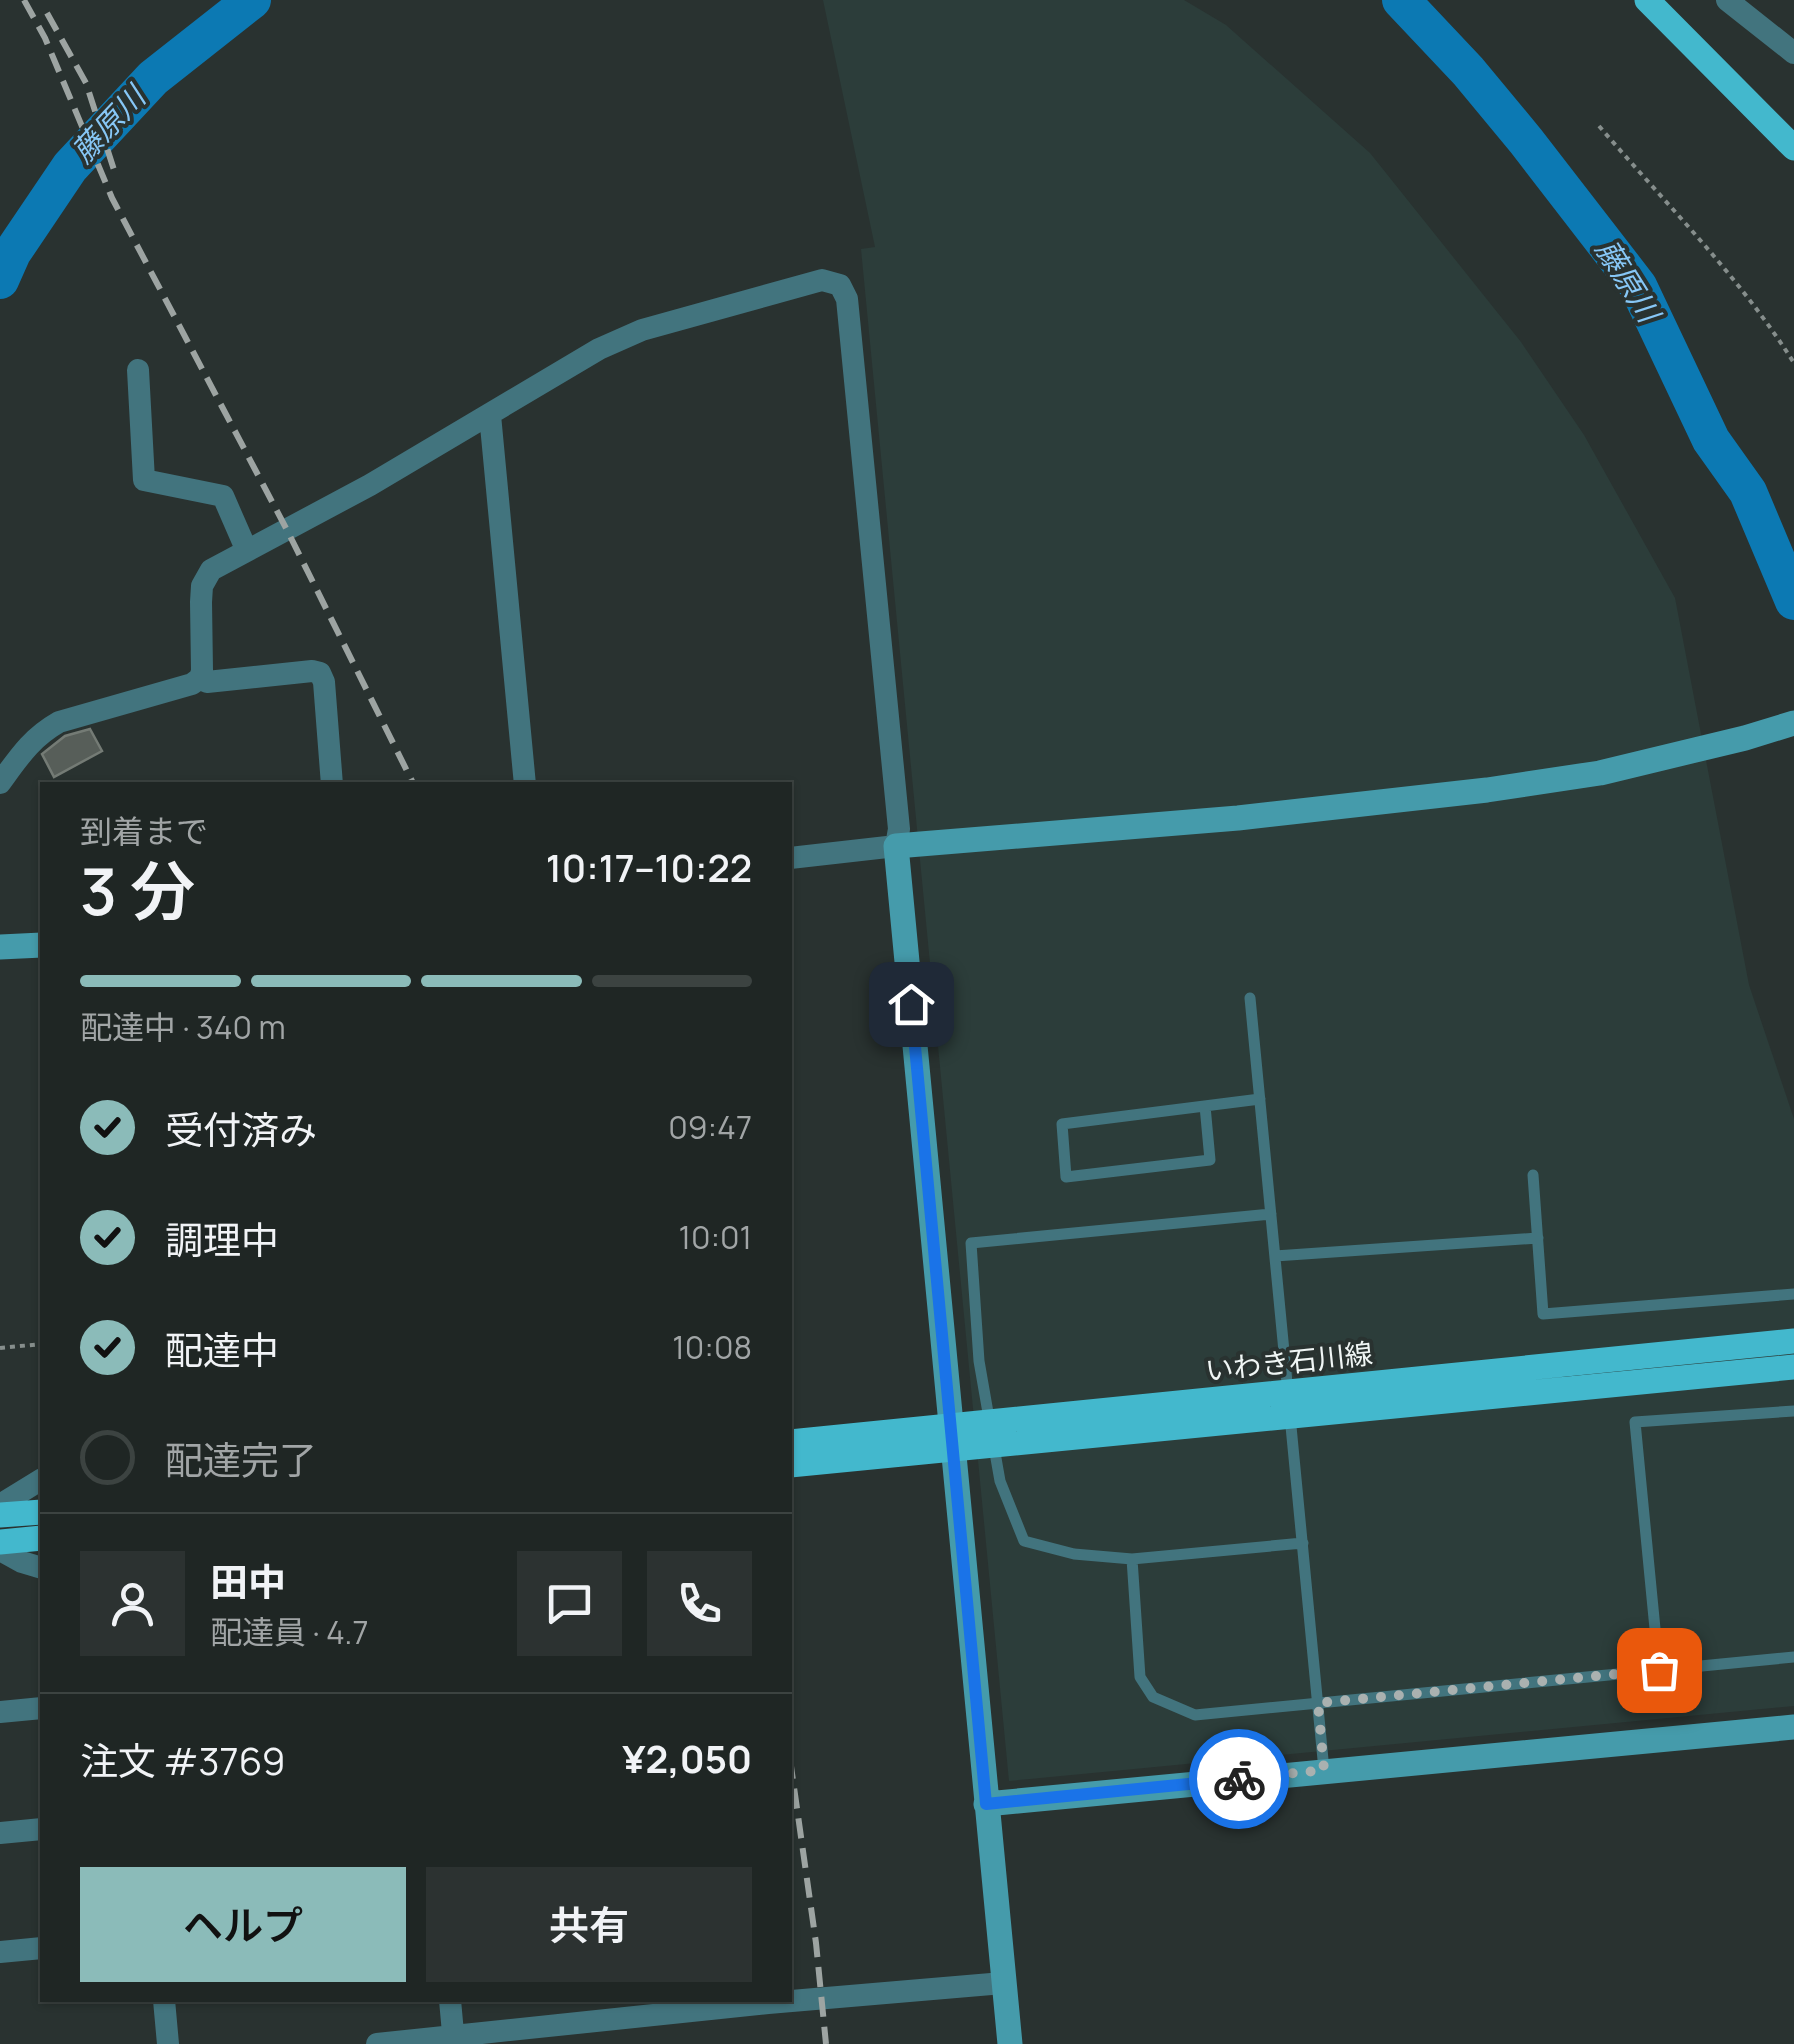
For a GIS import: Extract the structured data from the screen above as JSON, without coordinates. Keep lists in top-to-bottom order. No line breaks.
{"streets":{"main road":["いわき石川線"]},"water":["藤原川"],"page":{"heading":["3 分","到着まで","10:17–10:22"],"panel":["田中","配達員 · 4.7","注文 #3769","¥2,050"],"bar":"配達中 · 340 m","list":[["受付済み","09:47"],["調理中","10:01"],["配達中","10:08"],"配達完了"],"buttons":["ヘルプ","共有"]}}
